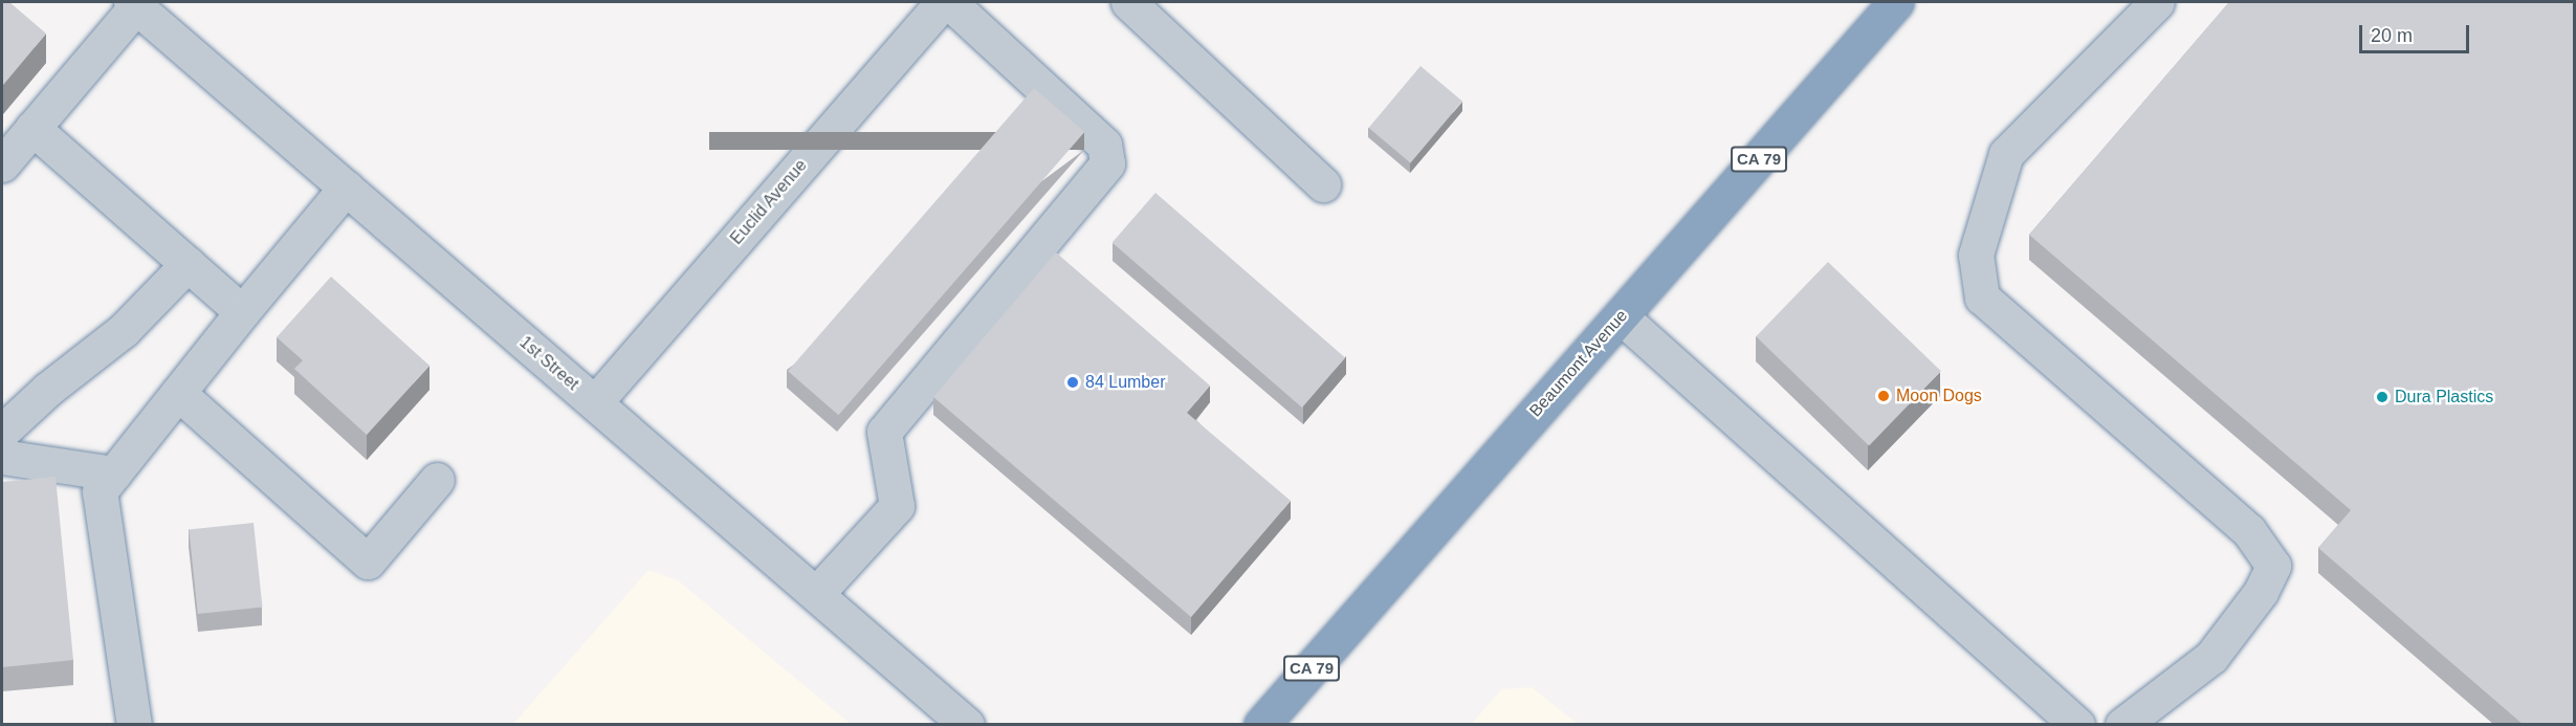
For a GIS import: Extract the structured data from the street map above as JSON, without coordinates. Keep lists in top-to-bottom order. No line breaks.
{"streets":{"highway":["CA 79","Beaumont Avenue"],"street":["Euclid Avenue","1st Street"]},"crossings":[["Euclid Avenue","1st Street"]],"places":["84 Lumber","Moon Dogs","Dura Plastics"],"scale_bar":"20 m"}
